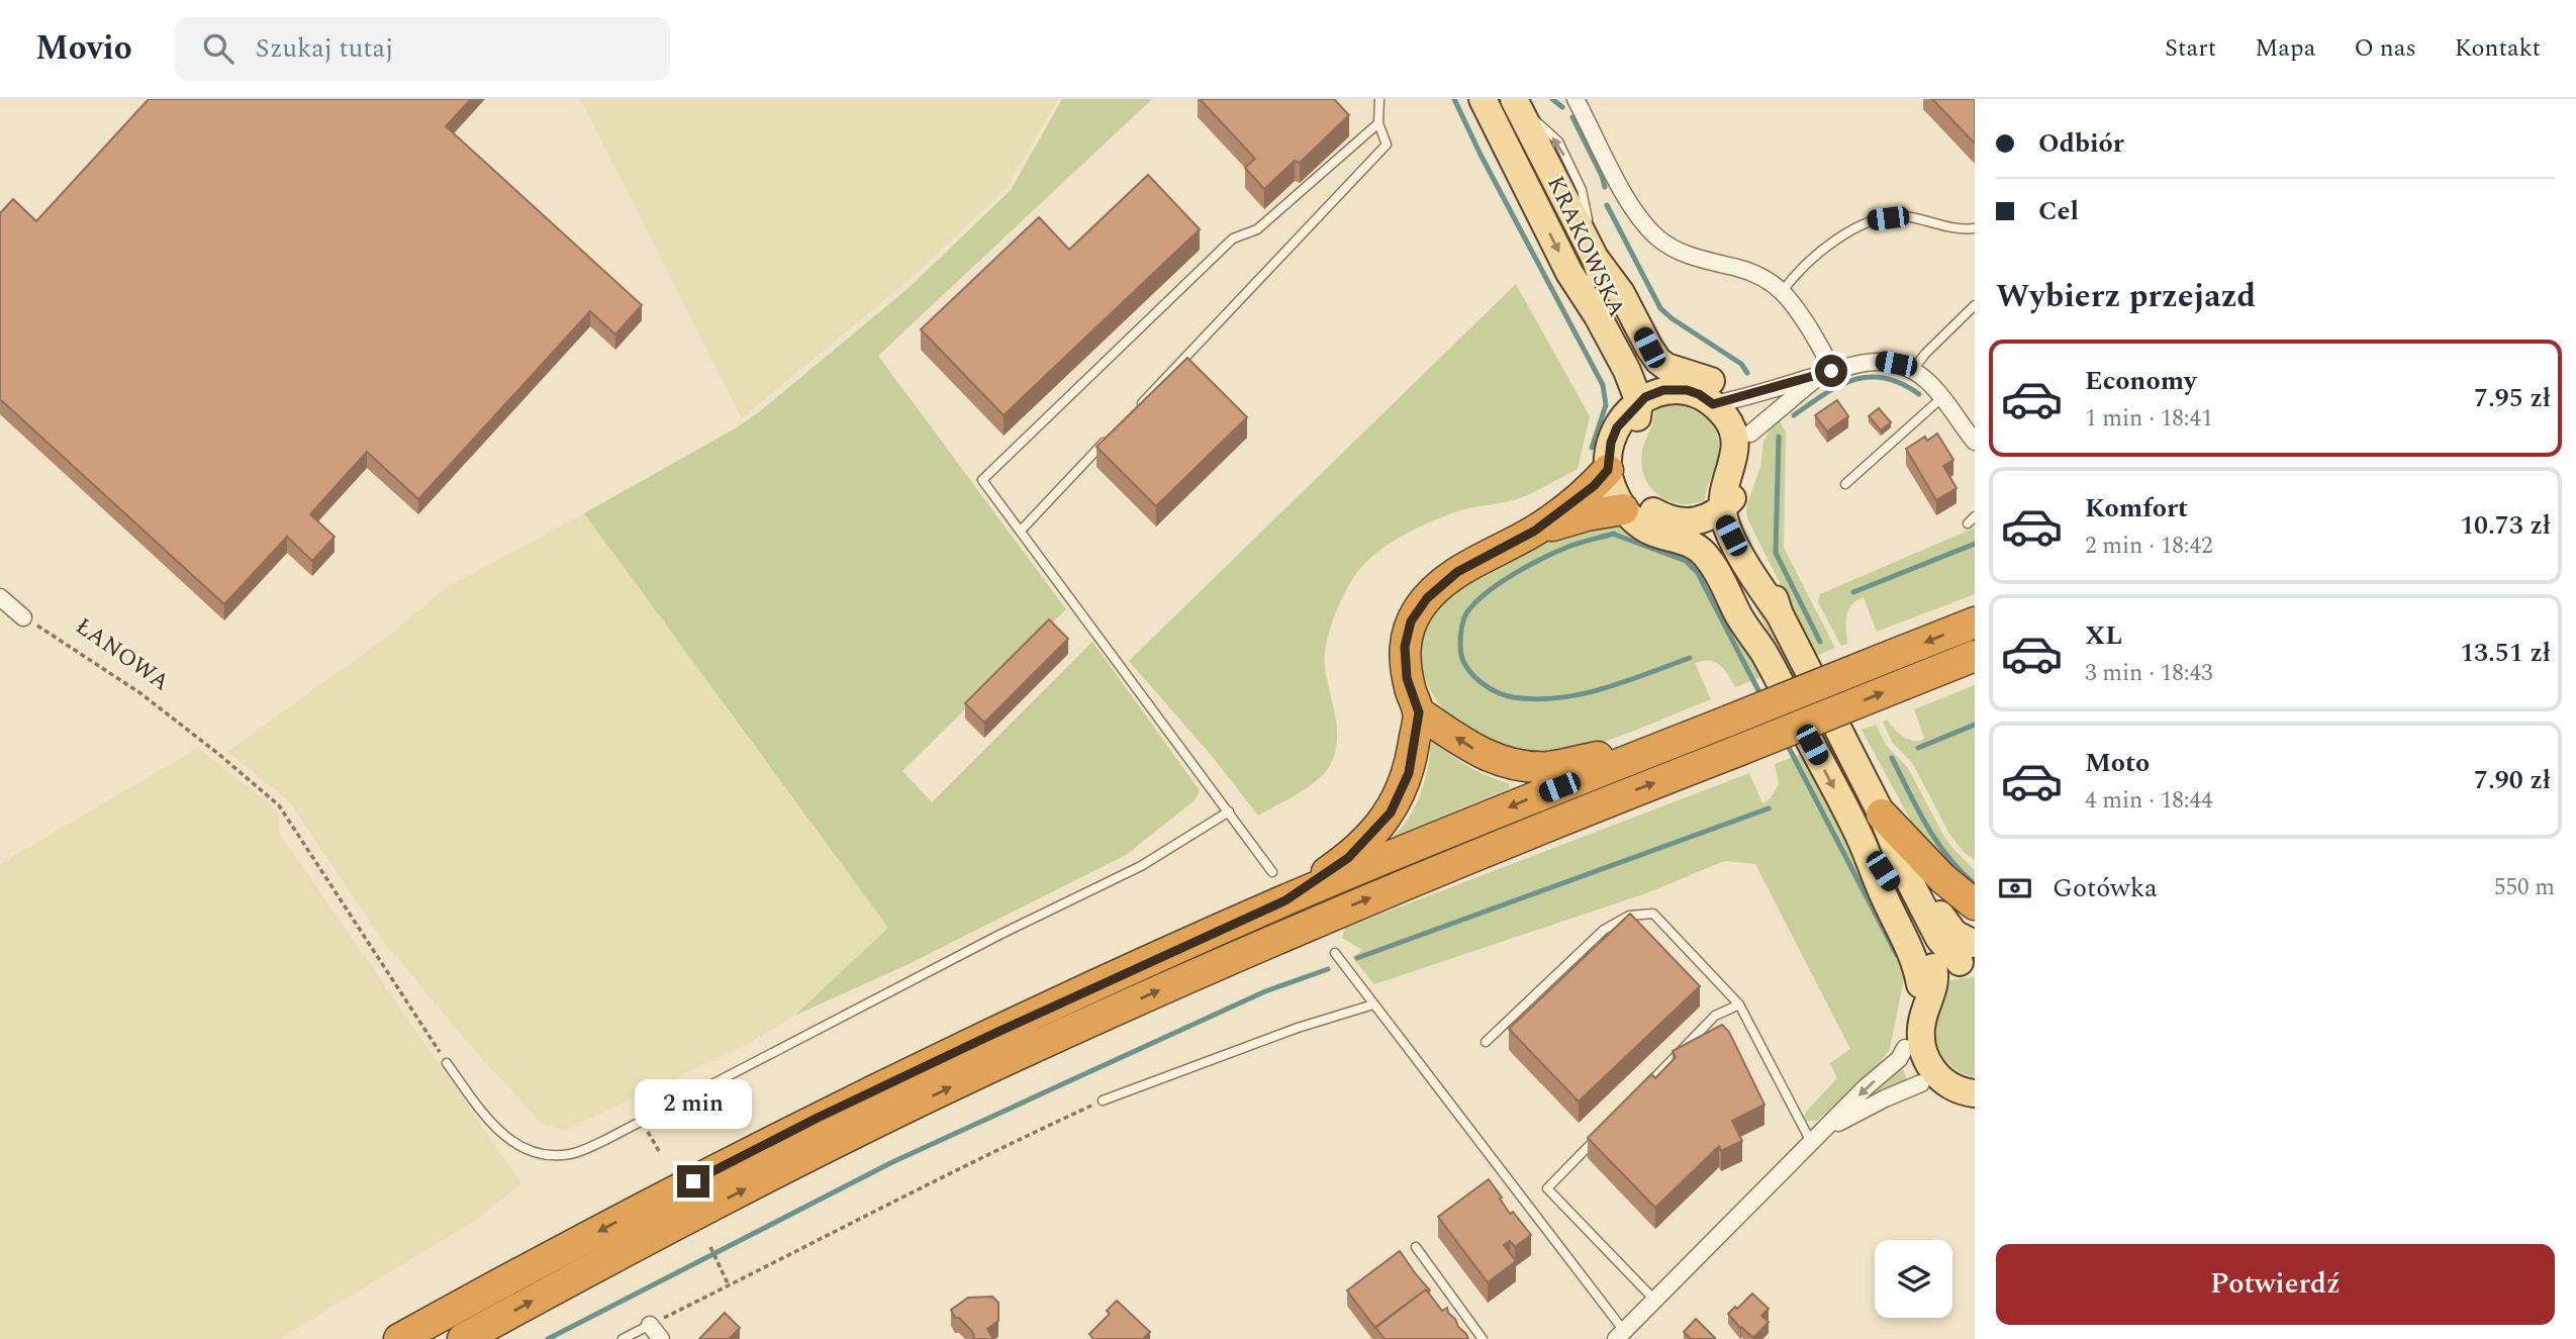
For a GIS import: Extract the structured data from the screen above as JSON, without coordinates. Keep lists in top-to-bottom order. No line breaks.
{"streets":{"main road":["KRAKOWSKA"],"path":["ŁANOWA"]},"page":{"header":"Movio","search":"Szukaj tutaj","nav":["Start","Mapa","O nas","Kontakt"],"banner":["Odbiór","Cel"],"heading":"Wybierz przejazd","list":[{"name":"Economy","note":"1 min · 18:41","value":"7.95 zł"},{"name":"Komfort","note":"2 min · 18:42","value":"10.73 zł"},{"name":"XL","note":"3 min · 18:43","value":"13.51 zł"},{"name":"Moto","note":"4 min · 18:44","value":"7.90 zł"}],"pay":["Gotówka","550 m"],"bubble":"2 min","buttons":"Potwierdź"}}
